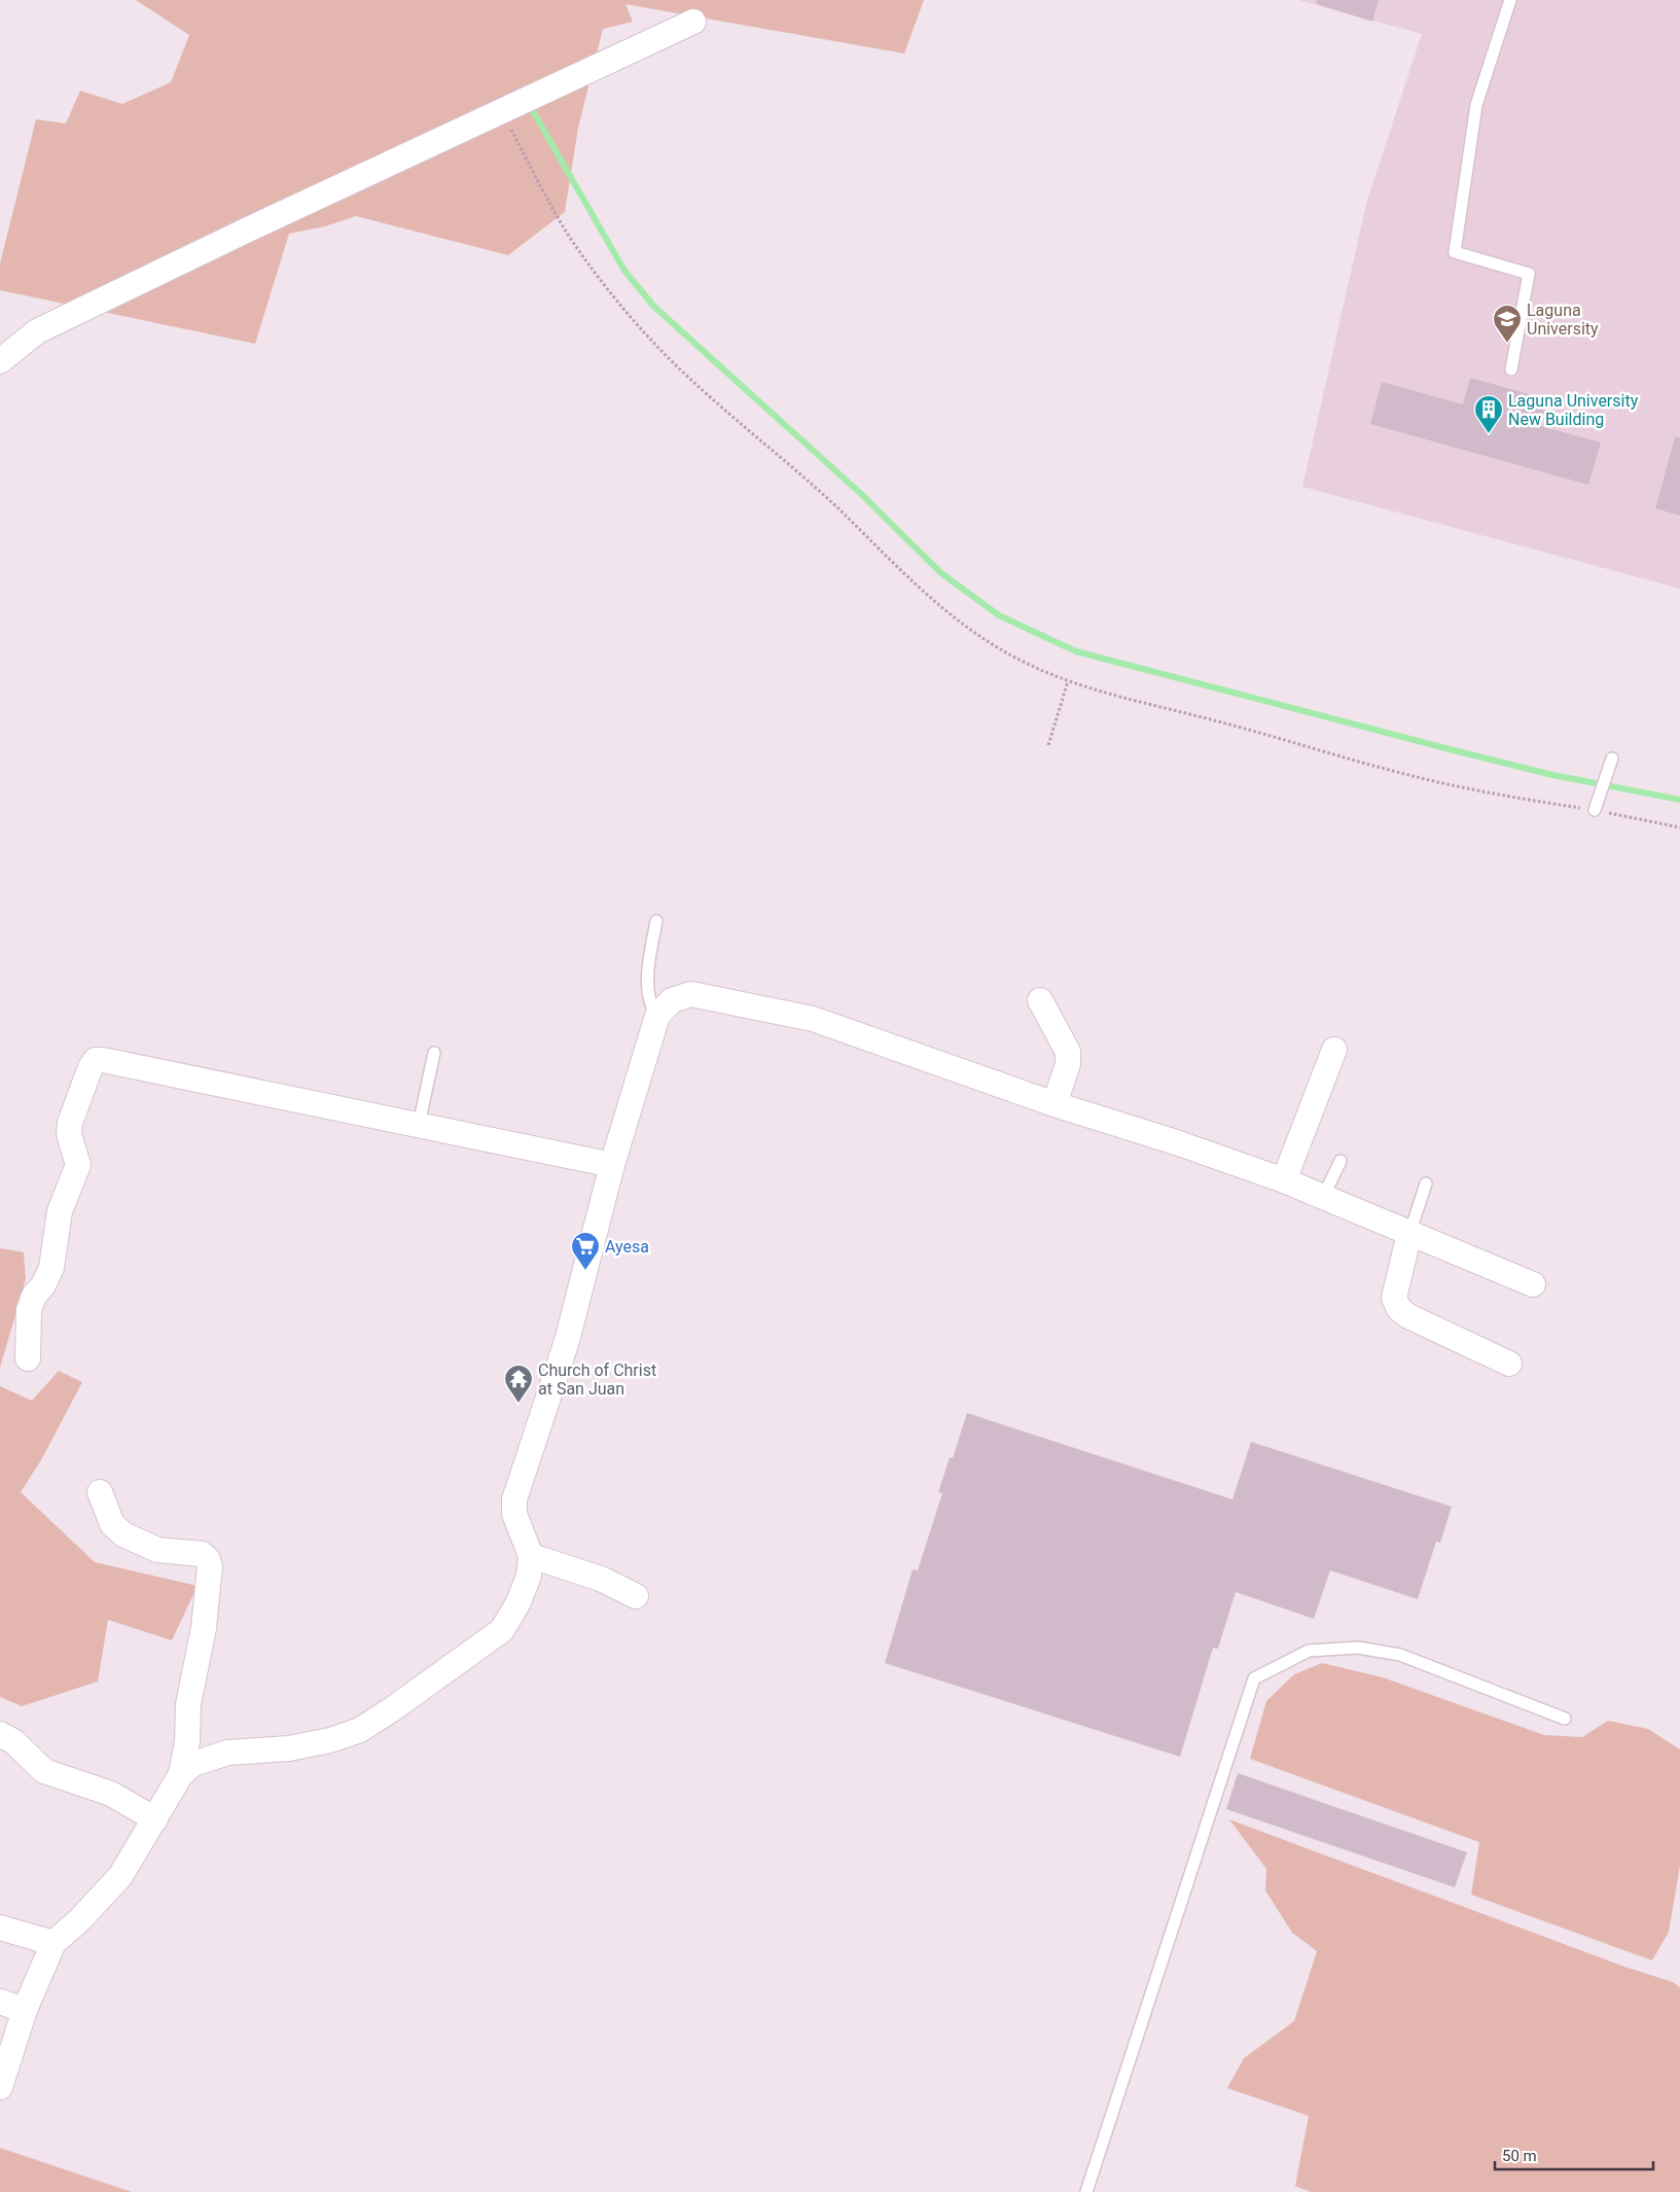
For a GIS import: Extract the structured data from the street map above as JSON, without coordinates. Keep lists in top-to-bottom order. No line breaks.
{"places":{"school or university":["Laguna University"],"building":["Laguna University New Building"],"supermarket":["Ayesa"],"temple":["Church of Christ at San Juan"]},"scale_bar":"50 m"}
